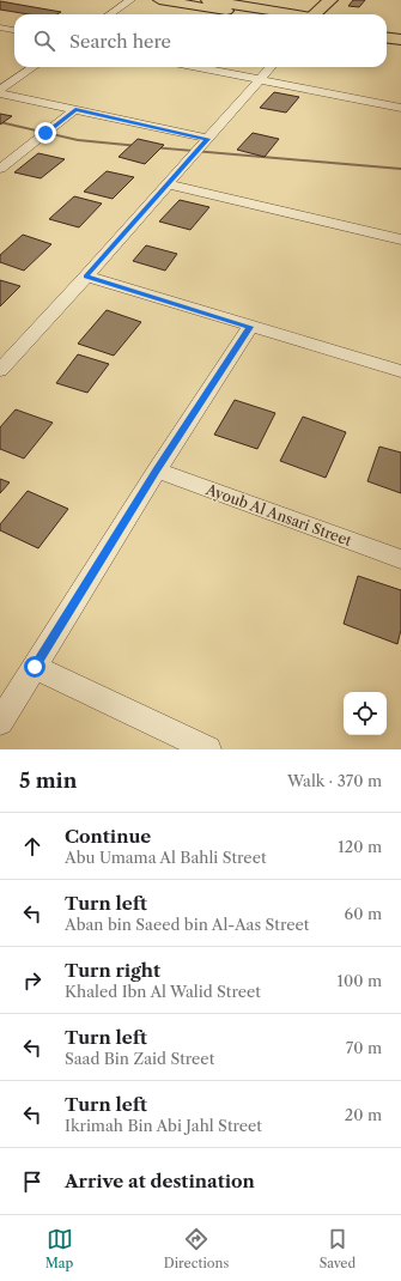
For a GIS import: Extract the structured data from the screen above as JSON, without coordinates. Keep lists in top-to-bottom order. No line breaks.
{"streets":{"street":["Ayoub Al Ansari Street"]},"page":{"search":"Search here","heading":["5 min","Walk · 370 m"],"list":[["Continue","Abu Umama Al Bahli Street","120 m"],["Turn left","Aban bin Saeed bin Al-Aas Street","60 m"],["Turn right","Khaled Ibn Al Walid Street","100 m"],["Turn left","Saad Bin Zaid Street","70 m"],["Turn left","Ikrimah Bin Abi Jahl Street","20 m"],"Arrive at destination"],"nav":["Map","Directions","Saved"]}}
